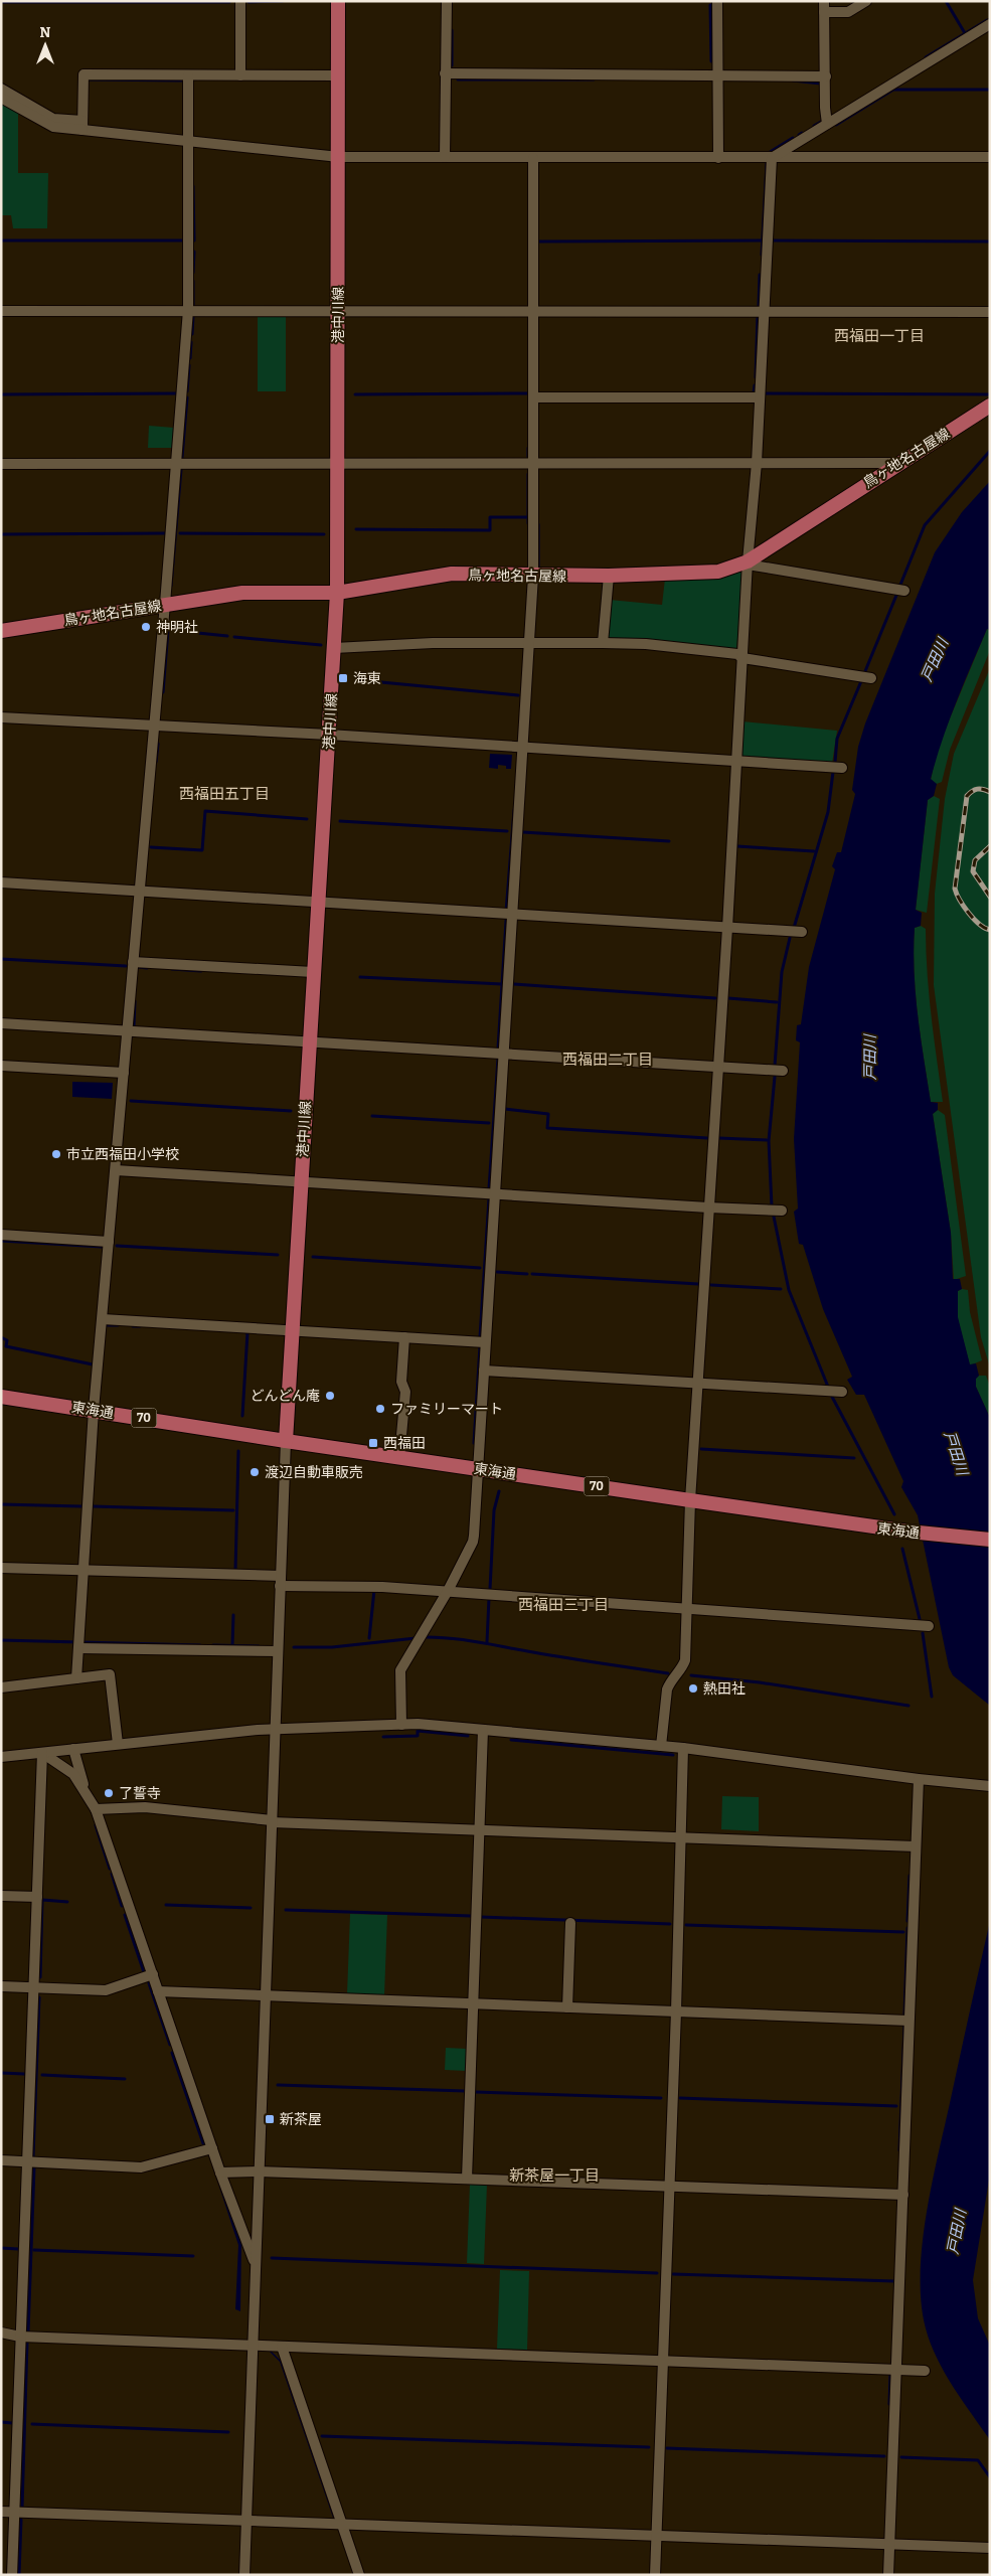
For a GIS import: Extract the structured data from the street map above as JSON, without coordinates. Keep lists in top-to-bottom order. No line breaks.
{"streets":{"main road":["港中川線","鳥ヶ地名古屋線","東海通","70"]},"crossings":[["港中川線","鳥ヶ地名古屋線"],["港中川線","東海通"]],"districts":["西福田一丁目","西福田五丁目","西福田二丁目","西福田三丁目","新茶屋一丁目"],"water":["戸田川"],"places":{"other":["神明社","市立西福田小学校","どんどん庵","ファミリーマート","渡辺自動車販売","熱田社","了誓寺"],"transit":["海東","西福田","新茶屋"]},"north":"top"}
